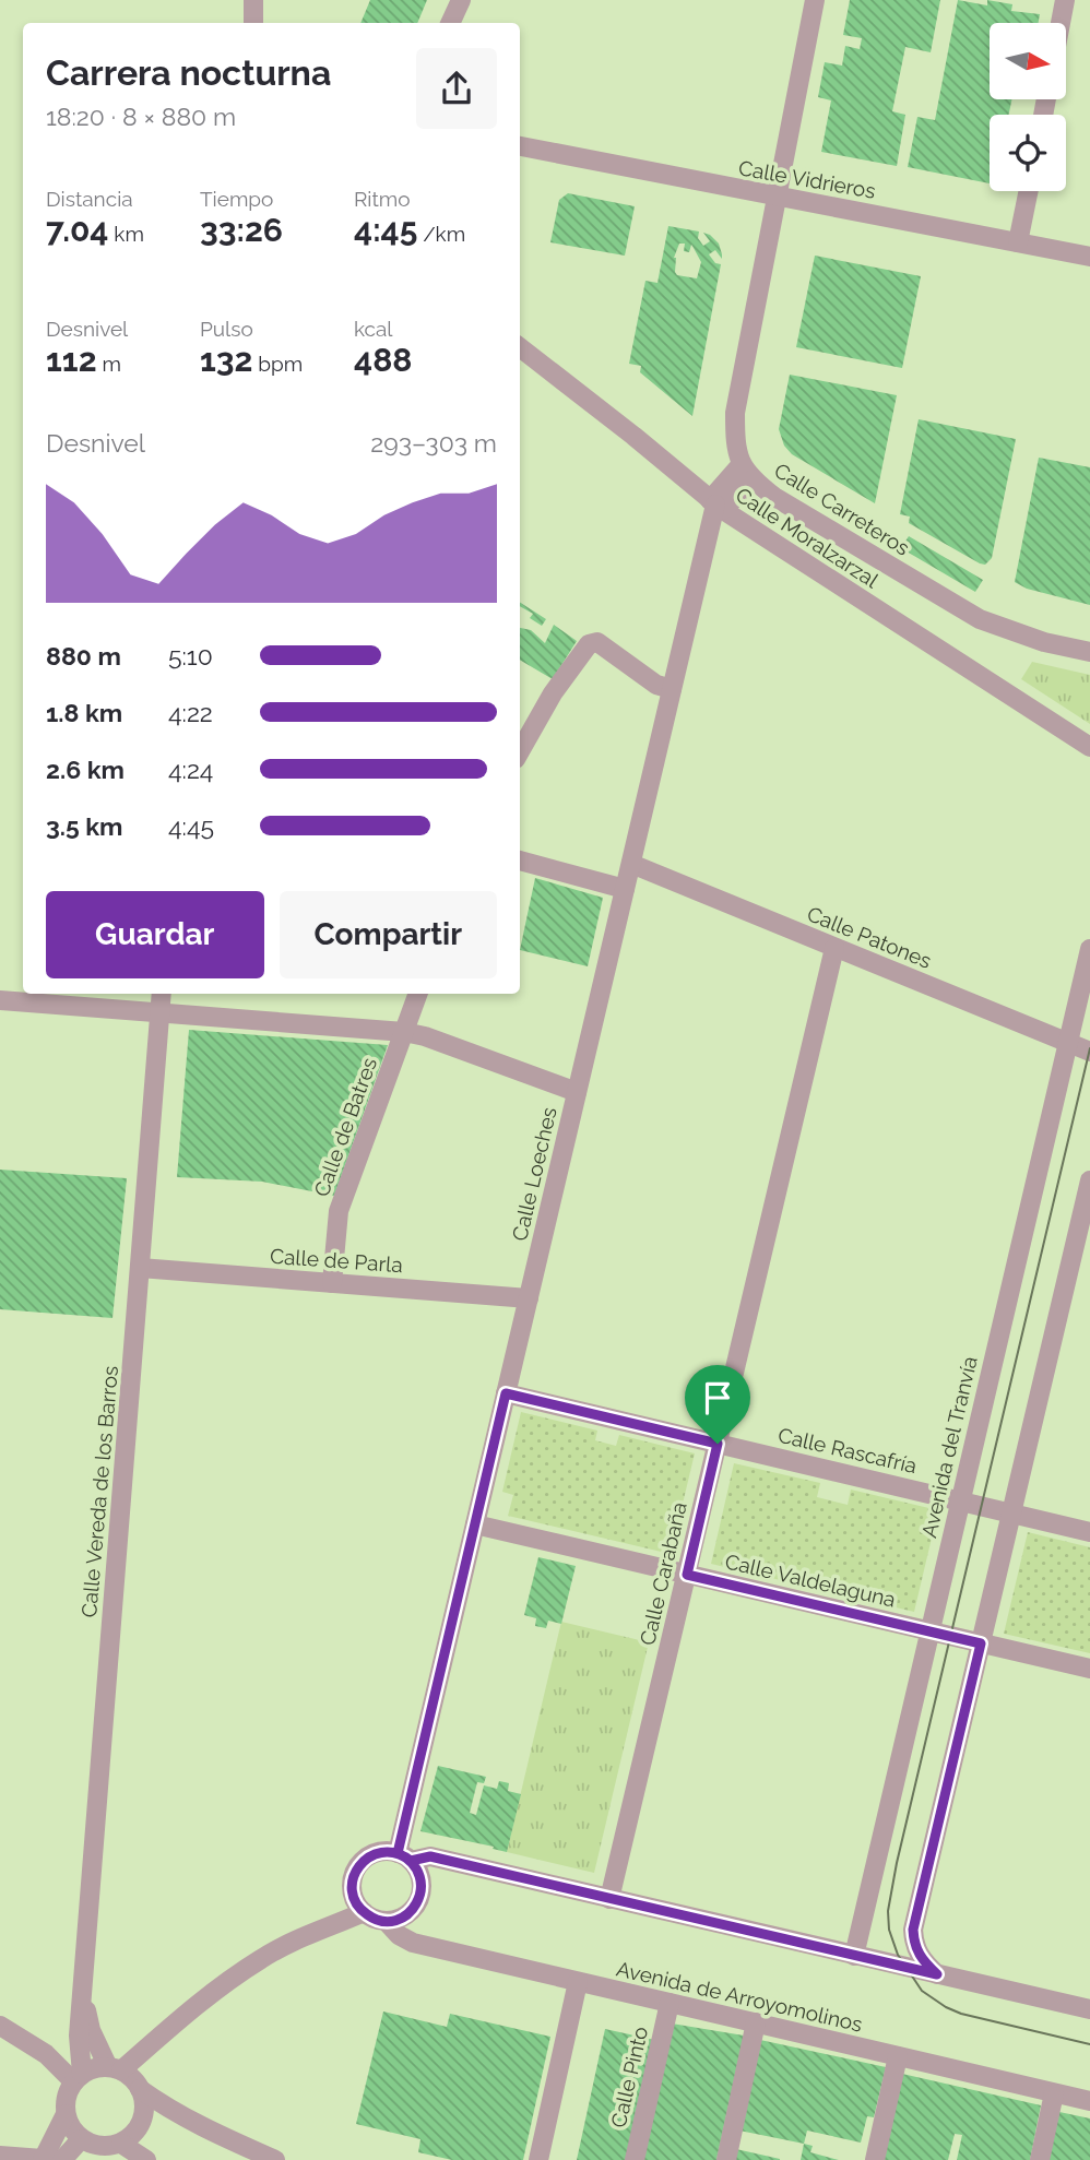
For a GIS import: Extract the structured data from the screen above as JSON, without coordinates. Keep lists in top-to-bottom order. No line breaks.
{"streets":{"street":["Calle Vidrieros","Calle Carreteros","Calle Moralzarzal","Calle Patones","Calle de Batres","Calle Loeches","Calle de Parla","Avenida del Tranvía","Calle Rascafría","Calle Vereda de los Barros","Calle Carabaña","Calle Valdelaguna","Avenida de Arroyomolinos","Calle Pinto"]},"crossings":[["Calle Moralzarzal","Calle Loeches"],["Calle Patones","Calle Loeches"],["Calle Patones","Avenida del Tranvía"],["Calle Patones","Calle Carabaña"],["Calle de Batres","Calle de Parla"],["Calle Loeches","Calle de Parla"],["Calle Loeches","Calle Rascafría"],["Calle Loeches","Calle Valdelaguna"],["Calle Loeches","Avenida de Arroyomolinos"],["Calle de Parla","Calle Vereda de los Barros"],["Avenida del Tranvía","Calle Rascafría"],["Avenida del Tranvía","Calle Valdelaguna"],["Calle Rascafría","Calle Carabaña"],["Calle Carabaña","Calle Valdelaguna"],["Avenida de Arroyomolinos","Calle Pinto"]],"north":"right","page":{"heading":["Carrera nocturna","18:20 · 8 × 880 m"],"stats":[["Distancia","7.04 km"],["Tiempo","33:26"],["Ritmo","4:45 /km"],["Desnivel","112 m"],["Pulso","132 bpm"],["kcal","488"]],"chart":["Desnivel","293–303 m"],"list":[{"name":"880 m","note":"5:10"},{"name":"1.8 km","note":"4:22"},{"name":"2.6 km","note":"4:24"},{"name":"3.5 km","note":"4:45"}],"buttons":["Guardar","Compartir"]}}
